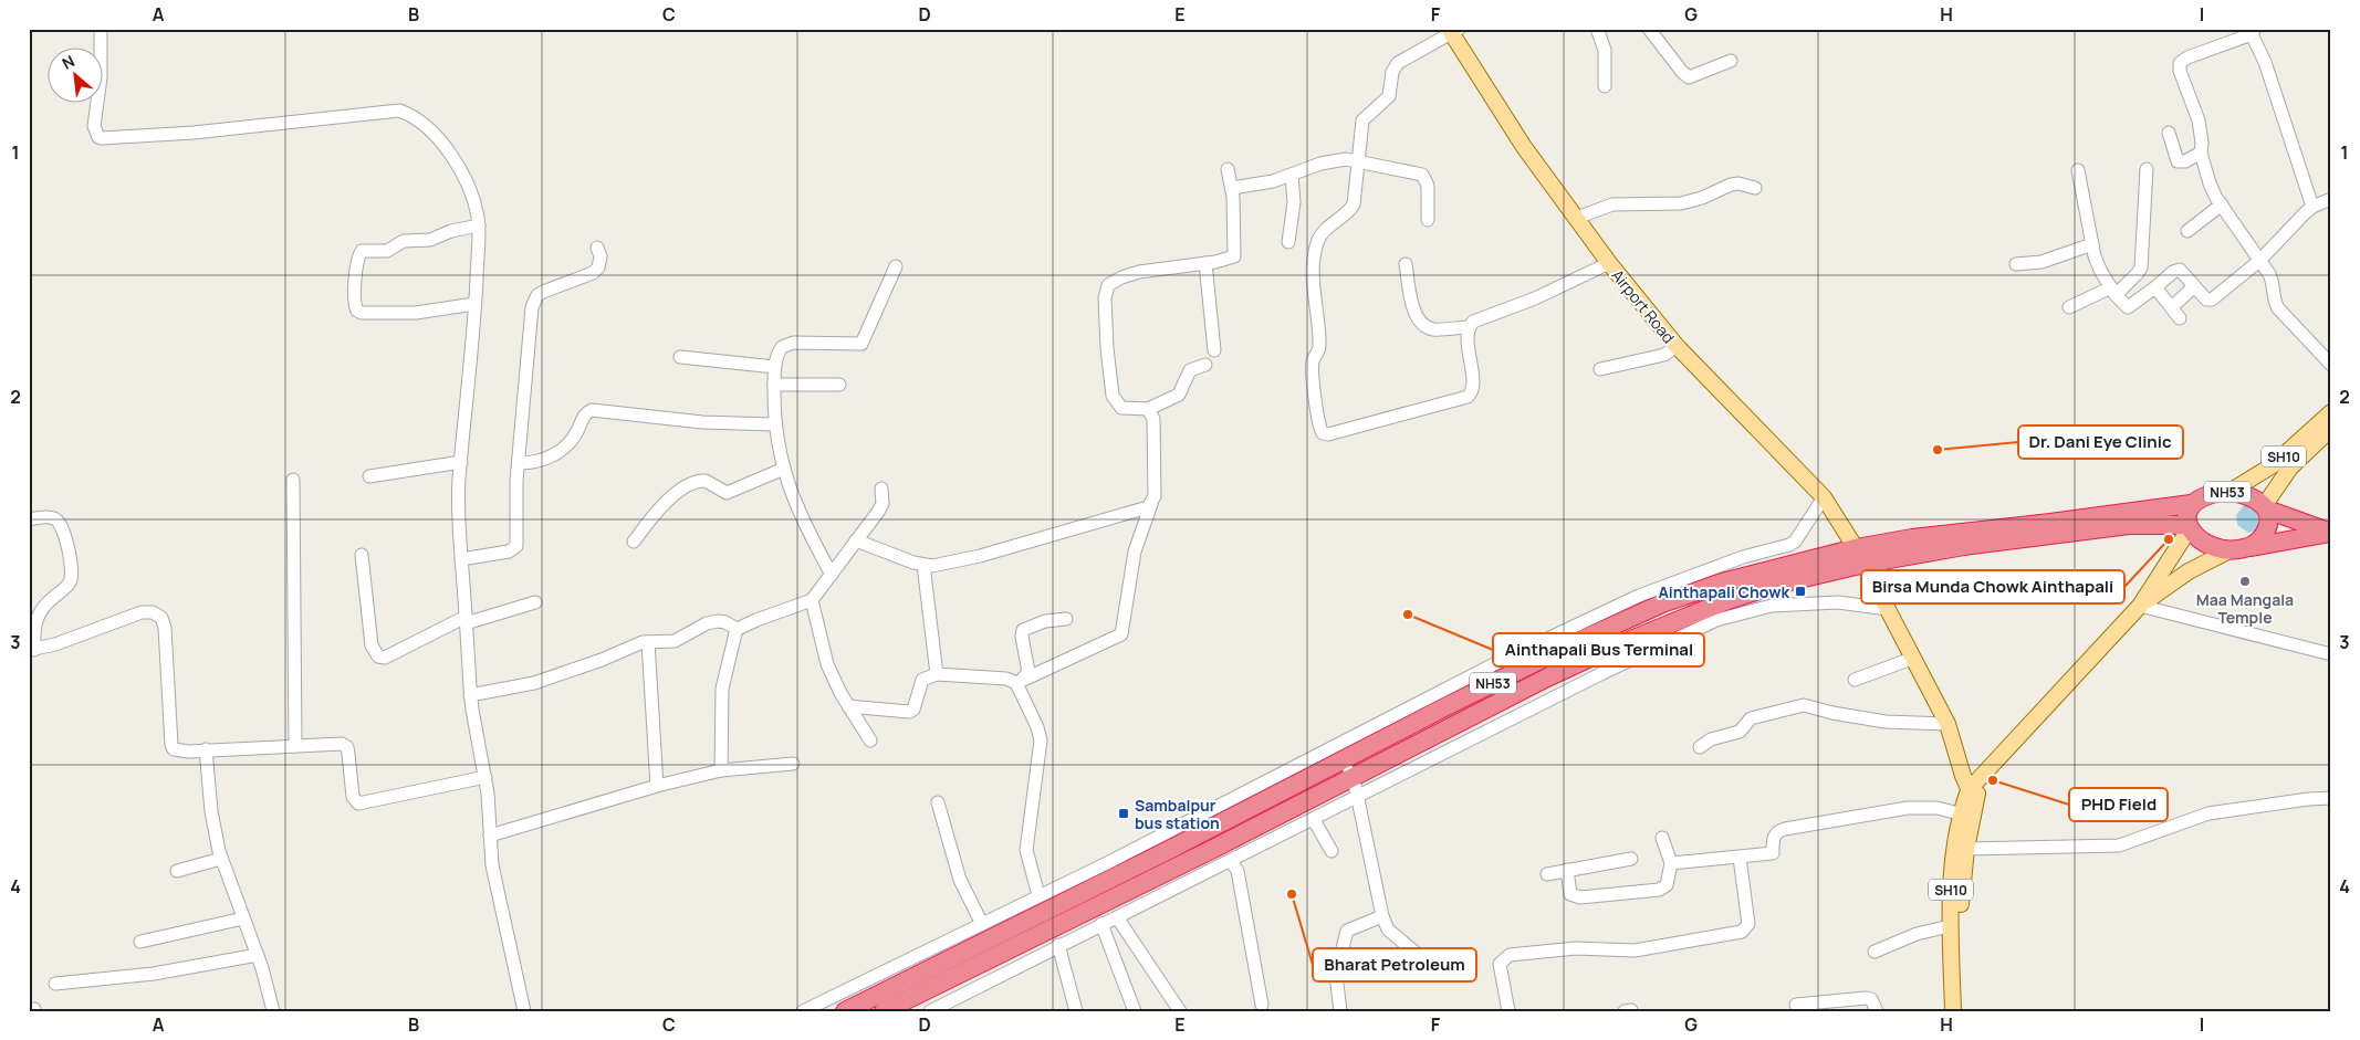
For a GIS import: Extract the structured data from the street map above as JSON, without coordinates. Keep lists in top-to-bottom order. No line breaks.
{"streets":{"highway":["NH53"],"main road":["Airport Road","SH10"]},"crossings":[["Airport Road","SH10"],["Airport Road","NH53"],["SH10","NH53"]],"places":{"other":["Dr. Dani Eye Clinic","Birsa Munda Chowk Ainthapali","Maa Mangala Temple","Ainthapali Bus Terminal","PHD Field","Bharat Petroleum"],"transit":["Ainthapali Chowk","Sambalpur bus station"]},"north":"top left","grid":{"columns":["A","B","C","D","E","F","G","H","I"],"rows":["1","2","3","4"]}}
